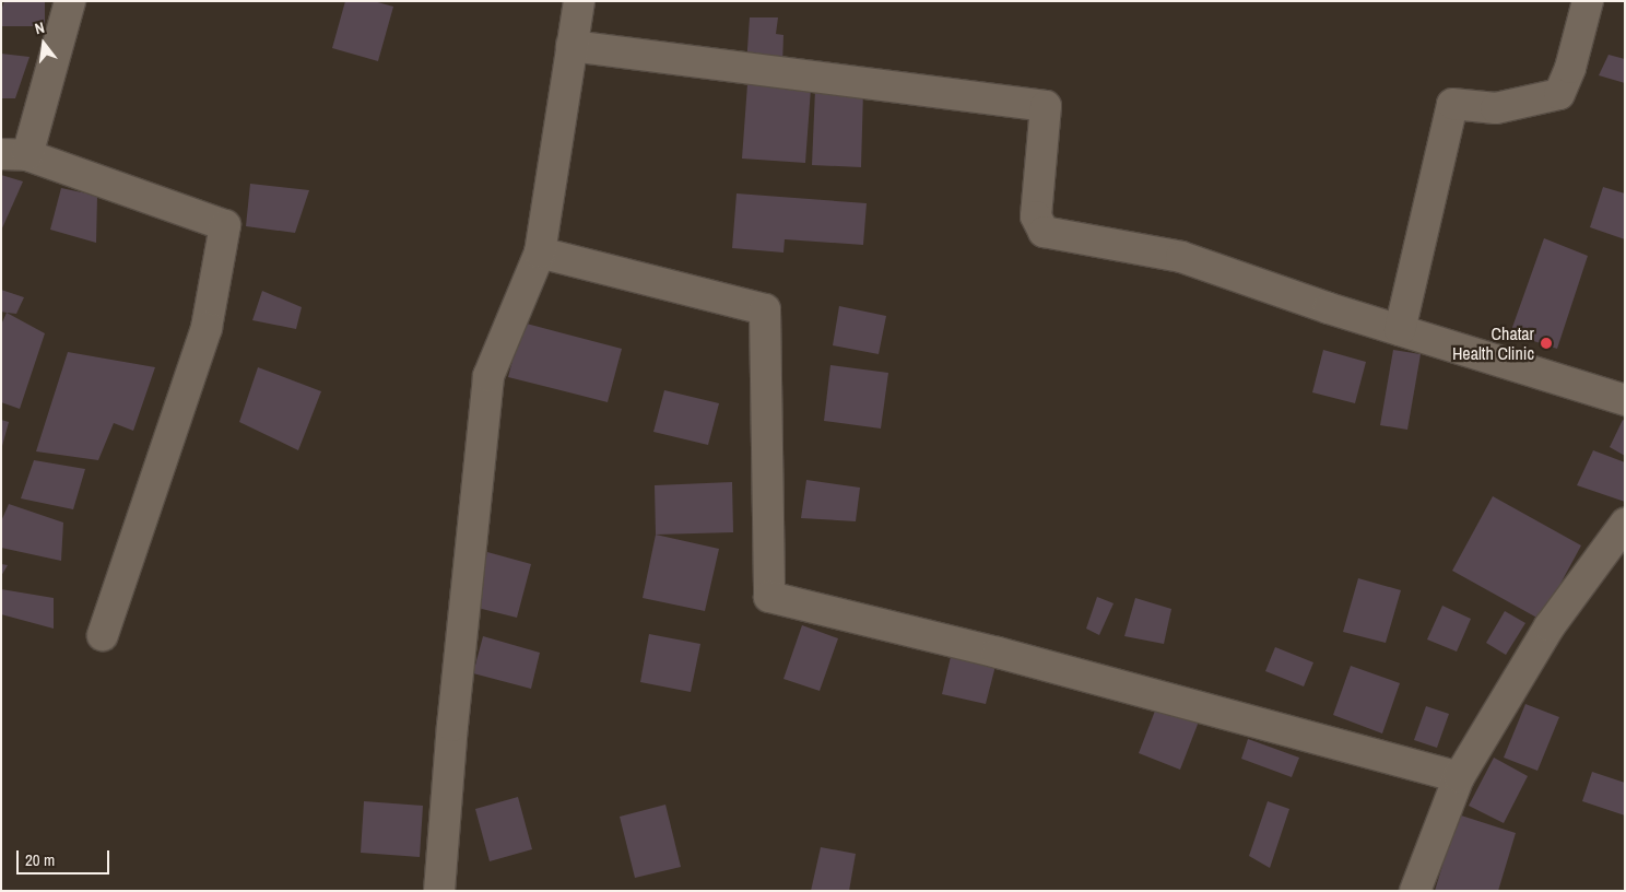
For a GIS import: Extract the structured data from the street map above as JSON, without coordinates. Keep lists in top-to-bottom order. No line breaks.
{"places":["Chatar Health Clinic"],"scale_bar":"20 m","north":"top"}
